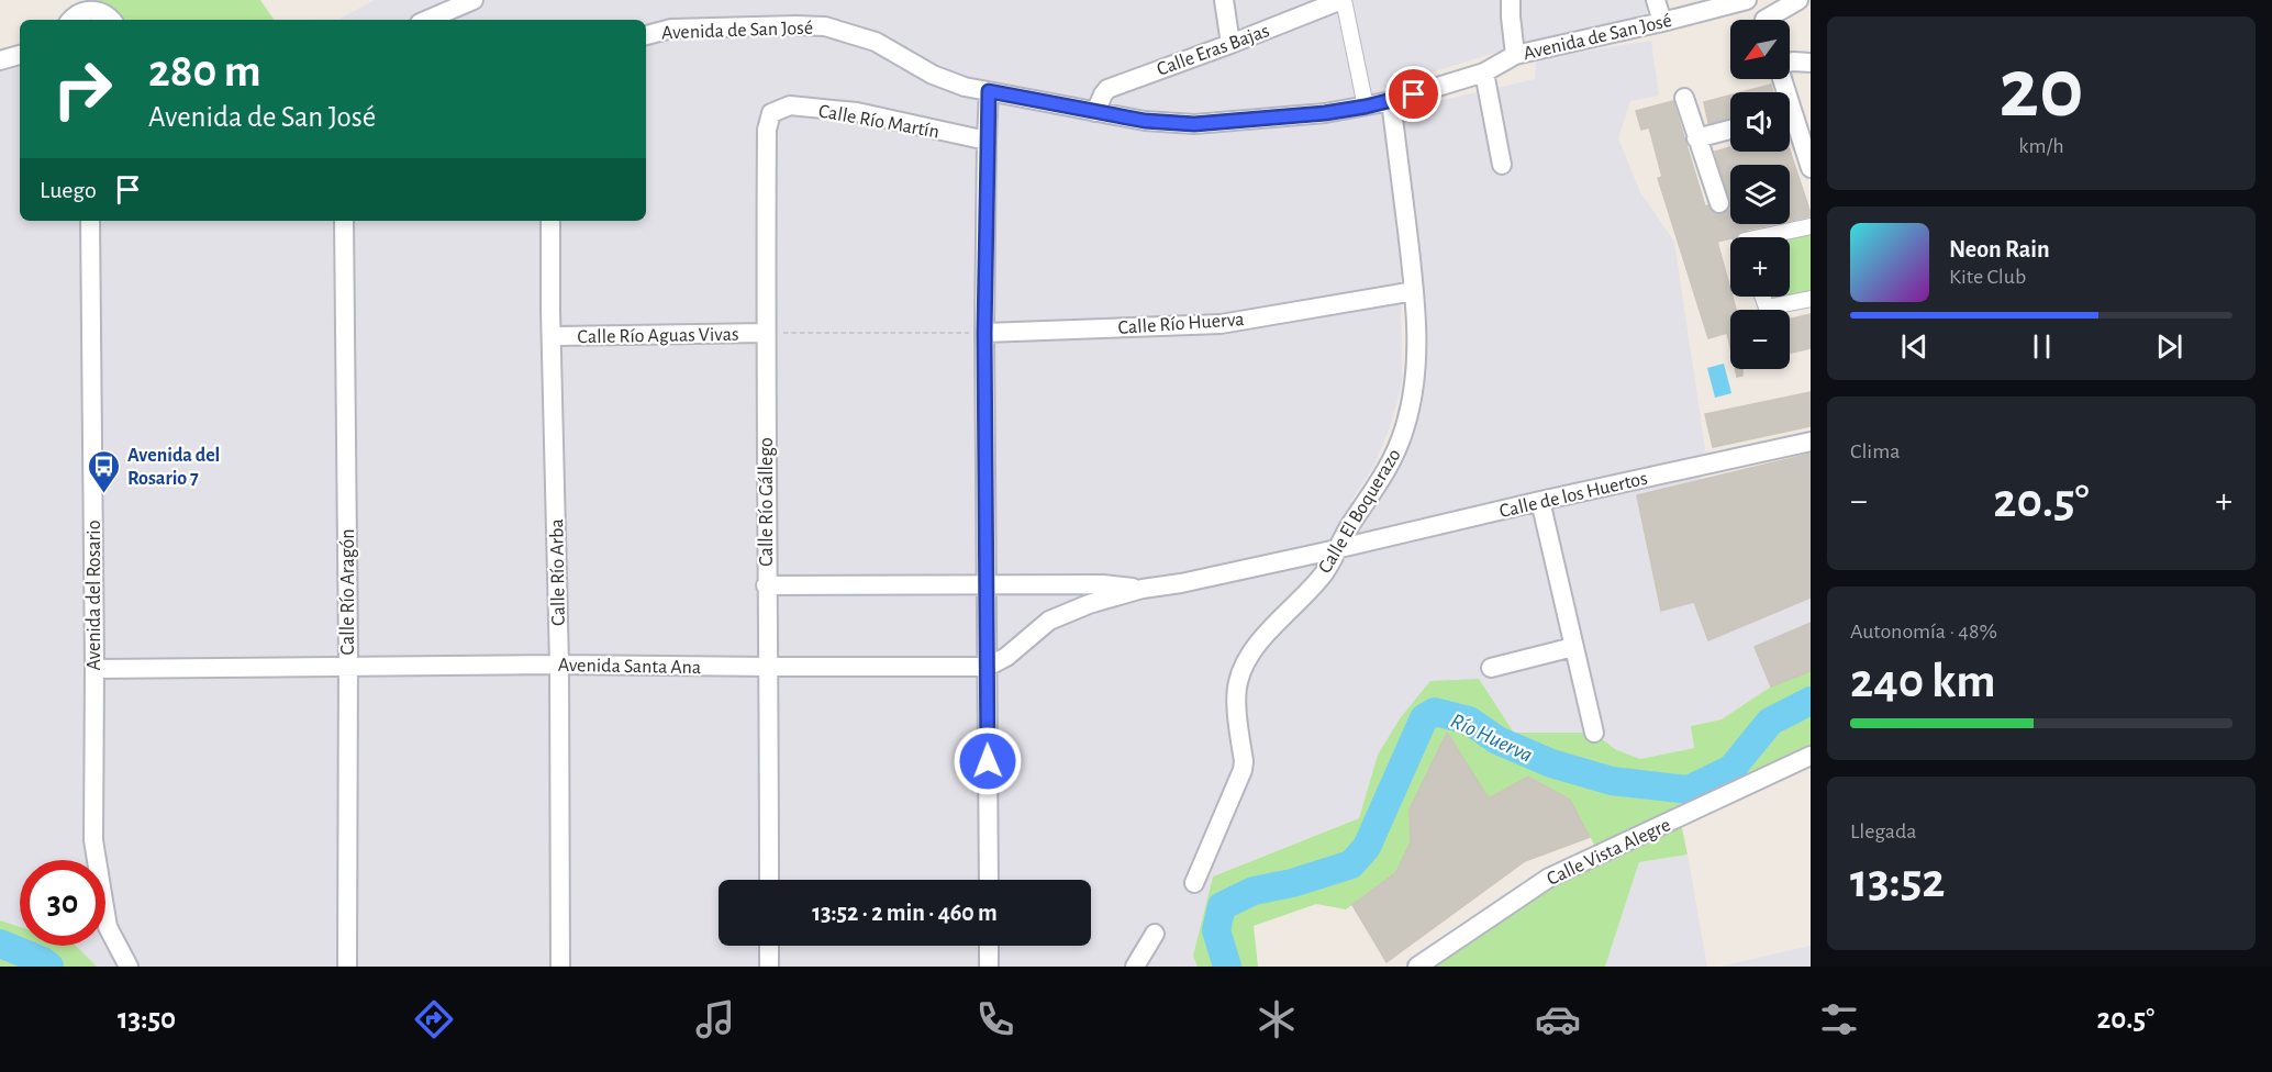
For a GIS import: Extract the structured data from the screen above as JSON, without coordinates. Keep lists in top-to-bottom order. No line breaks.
{"streets":{"street":["Avenida de San José","Calle Eras Bajas","Calle Río Martín","Calle Río Huerva","Calle Río Aguas Vivas","Calle de los Huertos","Calle Río Gállego","Calle El Boquerazo","Calle Río Arba","Calle Río Aragón","Avenida del Rosario","Avenida Santa Ana","Calle Vista Alegre"]},"crossings":[["Avenida de San José","Calle Eras Bajas"],["Avenida de San José","Calle El Boquerazo"],["Calle Río Martín","Calle Río Gállego"],["Calle Río Huerva","Calle El Boquerazo"],["Calle Río Aguas Vivas","Calle Río Gállego"],["Calle Río Aguas Vivas","Calle Río Arba"],["Calle de los Huertos","Calle El Boquerazo"],["Calle Río Gállego","Avenida Santa Ana"],["Calle Río Arba","Avenida Santa Ana"],["Calle Río Aragón","Avenida Santa Ana"],["Avenida del Rosario","Avenida Santa Ana"]],"water":["Río Huerva"],"places":{"bus stop":["Avenida del Rosario 7"]},"north":"bottom left","page":{"tile":[["20","km/h"],"Clima",["Autonomía · 48%","240 km"],["Llegada","13:52"]],"map_buttons":["+","−"],"turn":["280 m","Avenida de San José"],"then":"Luego","song":["Neon Rain","Kite Club"],"heat":["−","20.5°","+"],"limit":"30","trip":"13:52 · 2 min · 460 m","tabs":["13:50","20.5°"]}}
